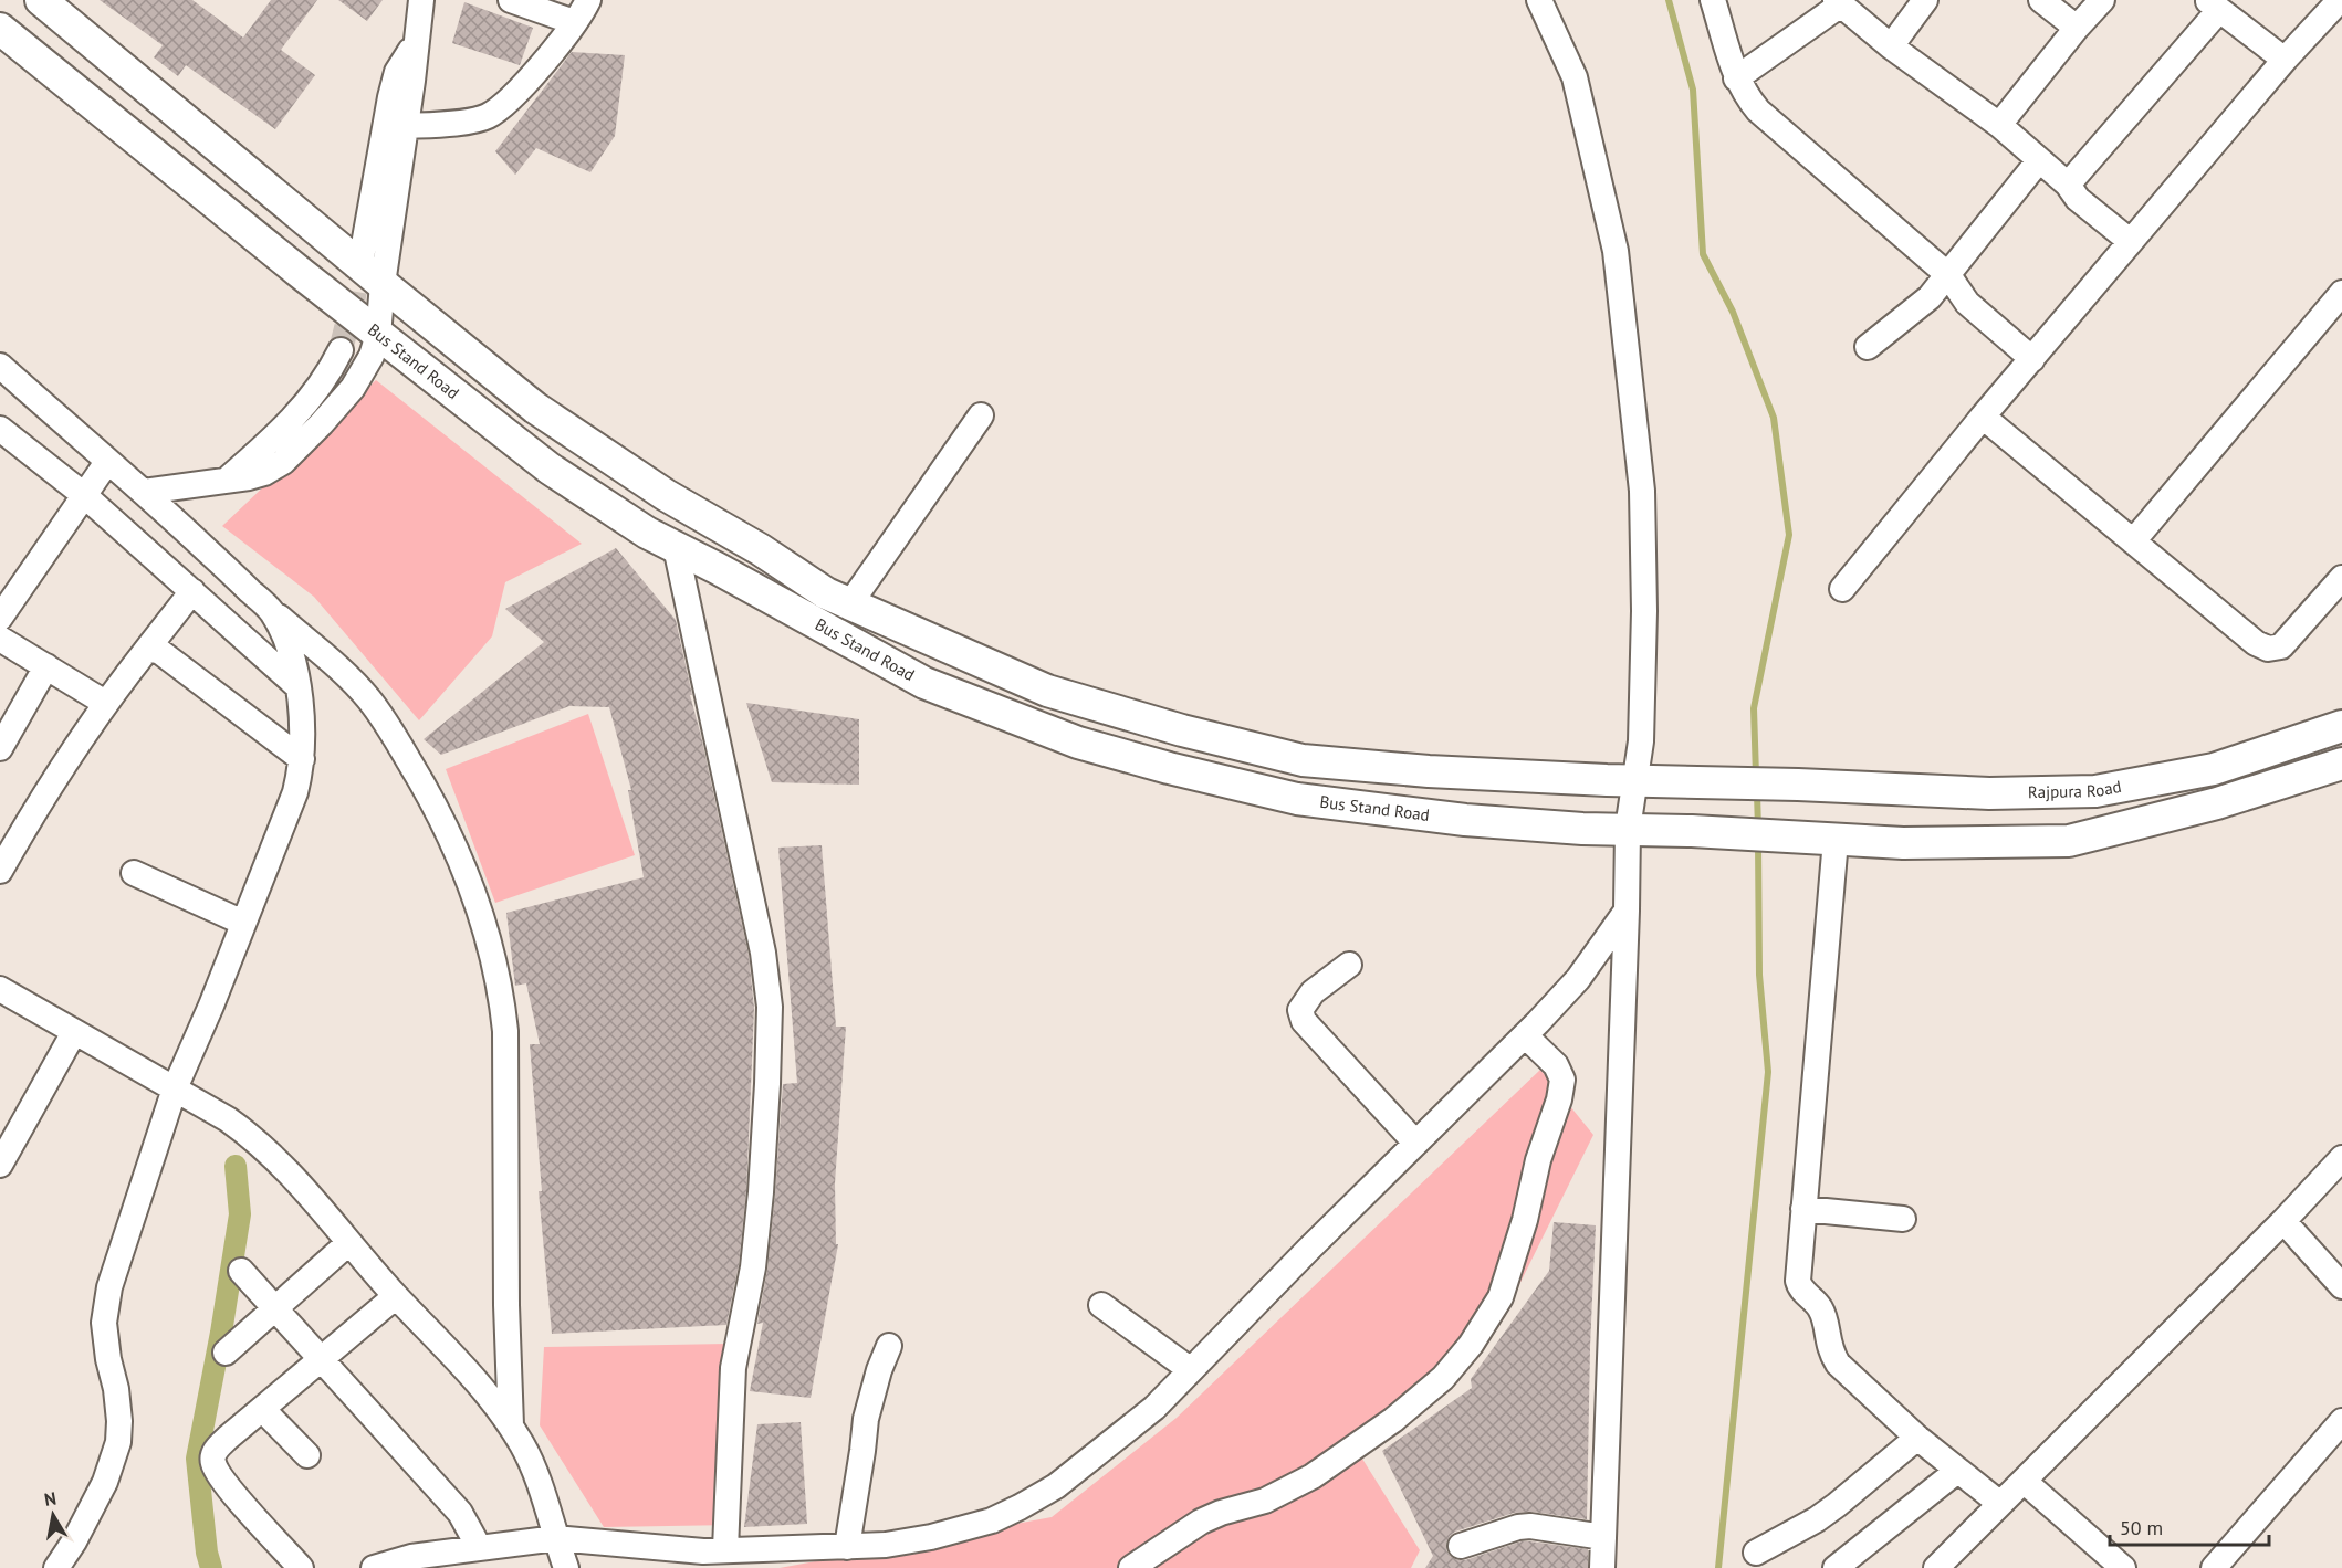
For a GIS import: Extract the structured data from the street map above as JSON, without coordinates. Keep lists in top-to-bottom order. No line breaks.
{"streets":{"main road":["Bus Stand Road","Rajpura Road"]},"crossings":[["Bus Stand Road","Rajpura Road"]],"scale_bar":"50 m","north":"top"}
